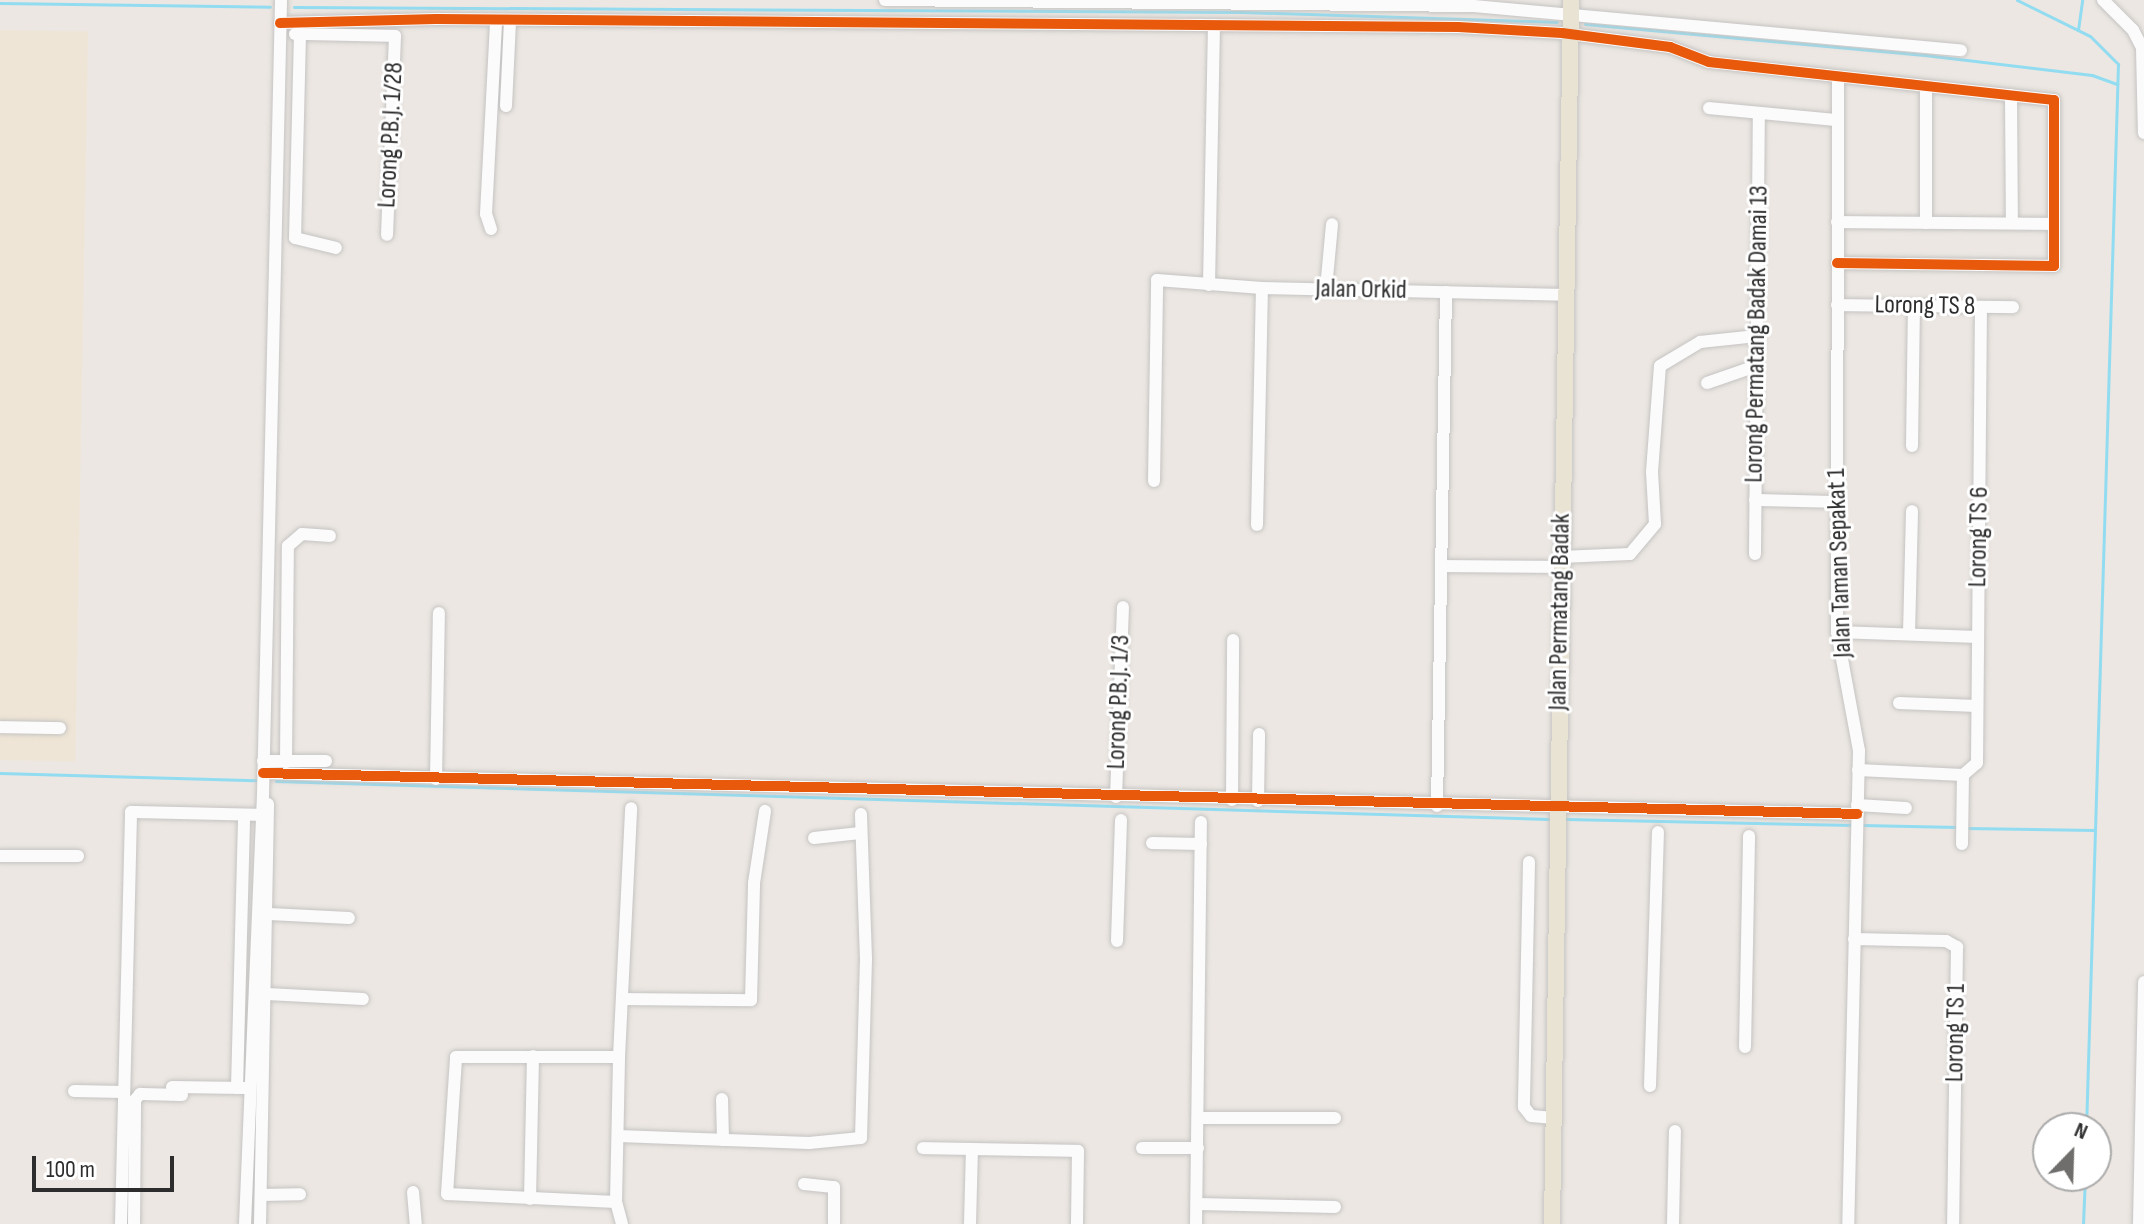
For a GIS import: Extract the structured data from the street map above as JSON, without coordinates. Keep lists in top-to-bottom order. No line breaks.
{"streets":{"main road":["Jalan Permatang Badak"],"street":["Lorong P.B.J. 1/28","Jalan Orkid","Lorong TS 8","Lorong Permatang Badak Damai 13","Lorong TS 6","Jalan Taman Sepakat 1","Lorong P.B.J. 1/3","Lorong TS 1"]},"crossings":[["Jalan Orkid","Jalan Permatang Badak"],["Lorong TS 8","Lorong TS 6"],["Lorong TS 8","Jalan Taman Sepakat 1"],["Jalan Taman Sepakat 1","Lorong TS 1"]],"scale_bar":"100 m","north":"top right"}
